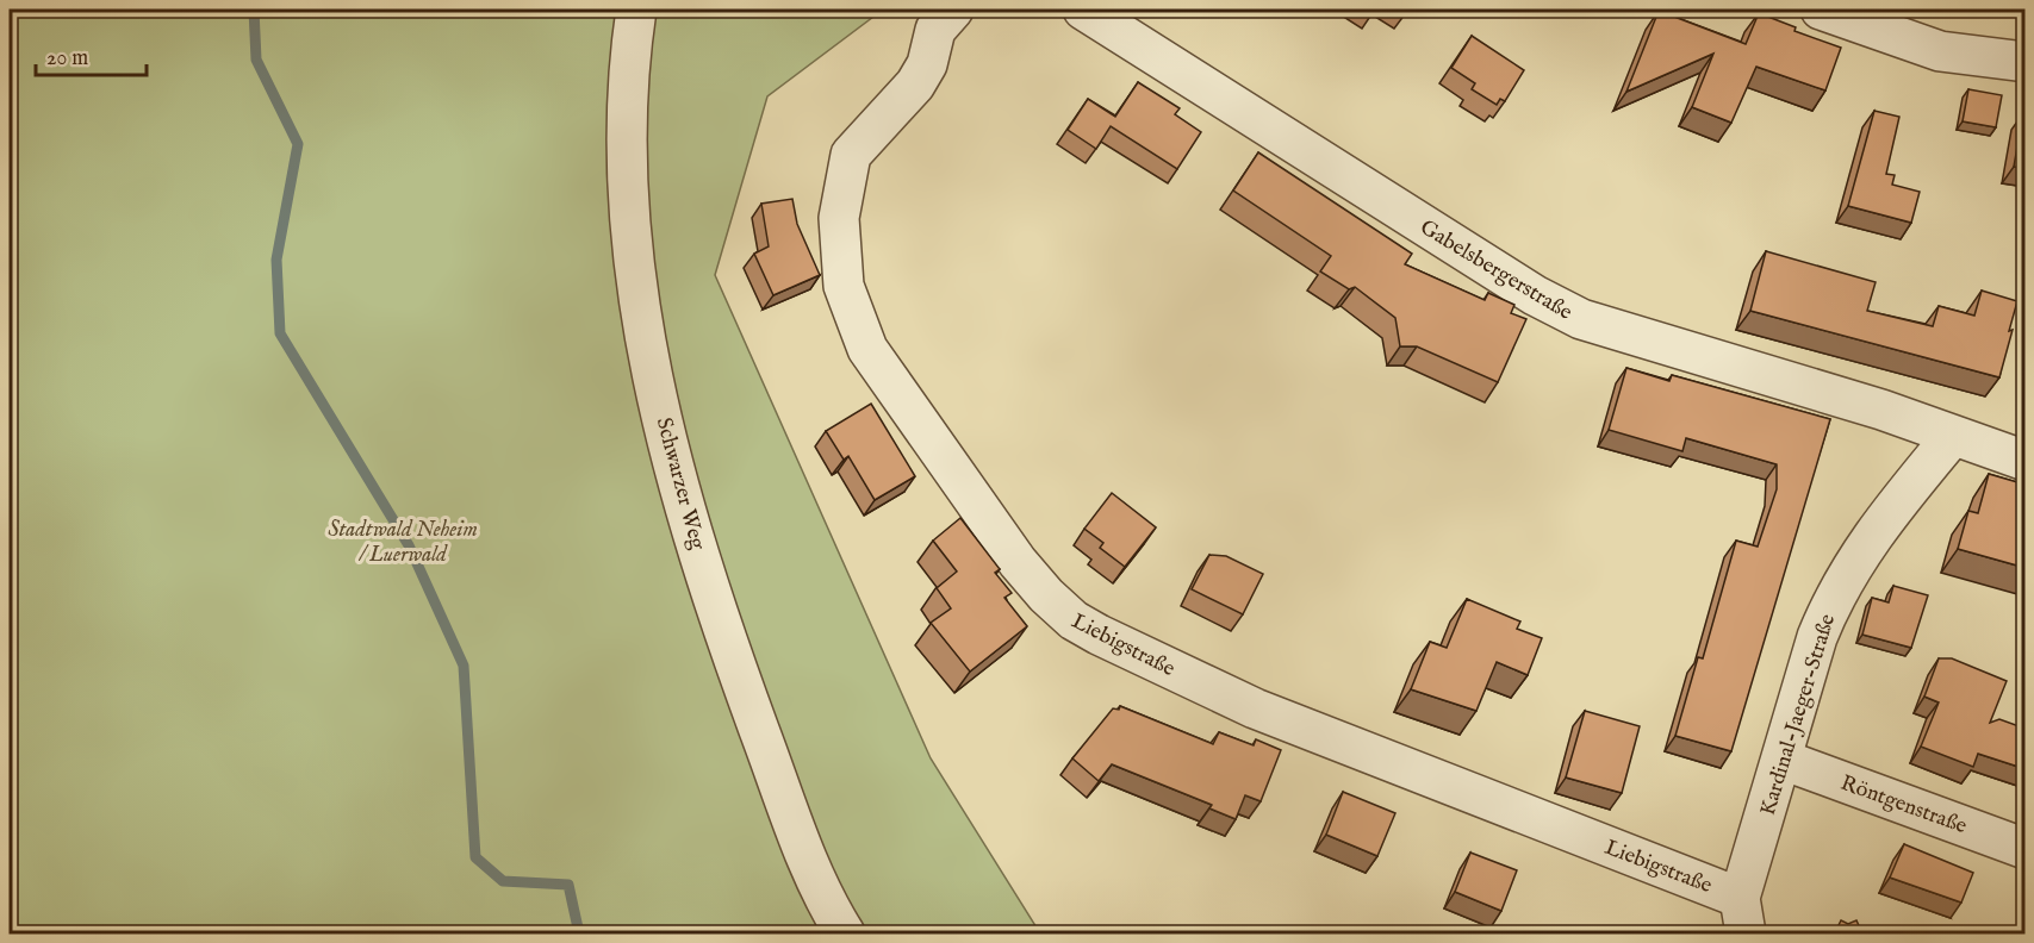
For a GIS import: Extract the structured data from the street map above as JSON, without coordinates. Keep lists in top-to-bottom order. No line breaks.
{"streets":{"street":["Gabelsbergerstraße","Schwarzer Weg","Liebigstraße","Kardinal-Jaeger-Straße","Röntgenstraße"]},"crossings":[["Gabelsbergerstraße","Kardinal-Jaeger-Straße"],["Liebigstraße","Kardinal-Jaeger-Straße"],["Kardinal-Jaeger-Straße","Röntgenstraße"]],"parks":["Stadtwald Neheim / Luerwald"],"scale_bar":"20 m"}
